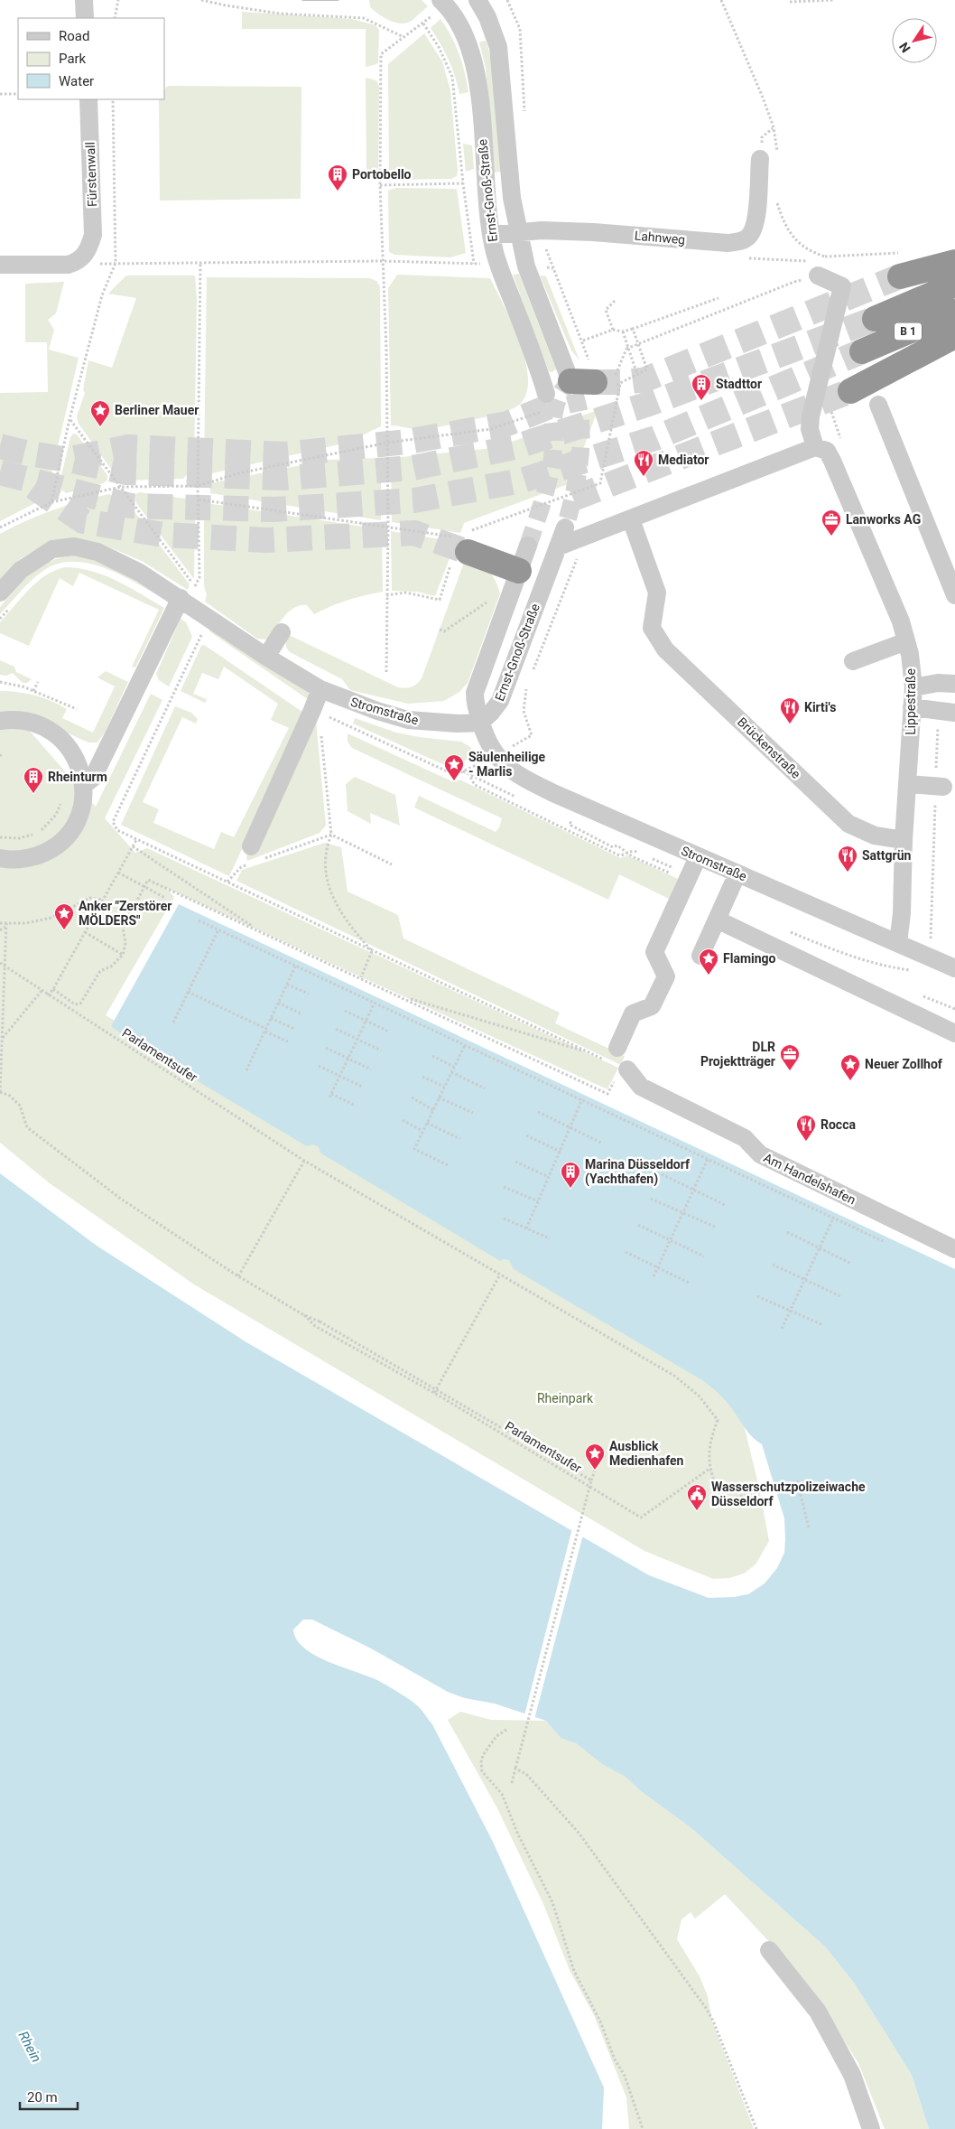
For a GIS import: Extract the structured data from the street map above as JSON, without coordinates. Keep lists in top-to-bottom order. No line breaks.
{"streets":{"highway":["B 1"],"street":["Fürstenwall","Ernst-Gnoß-Straße","Lahnweg","Lippestraße","Stromstraße","Brückenstraße","Am Handelshafen"],"path":["Parlamentsufer"]},"crossings":[["Ernst-Gnoß-Straße","Lahnweg"],["Ernst-Gnoß-Straße","Stromstraße"],["Lippestraße","Stromstraße"],["Lippestraße","Brückenstraße"]],"water":["Rhein"],"parks":["Rheinpark"],"places":{"building":["Portobello","Stadttor","Rheinturm","Marina Düsseldorf (Yachthafen)"],"place":["Berliner Mauer","Säulenheilige - Marlis","Anker \"Zerstörer MÖLDERS\"","Flamingo","Neuer Zollhof","Ausblick Medienhafen"],"restaurant":["Mediator","Kirti's","Sattgrün","Rocca"],"office":["Lanworks AG","DLR Projektträger"],"public building":["Wasserschutzpolizeiwache Düsseldorf"]},"legend":["Road","Park","Water"],"scale_bar":"20 m","north":"bottom left"}
